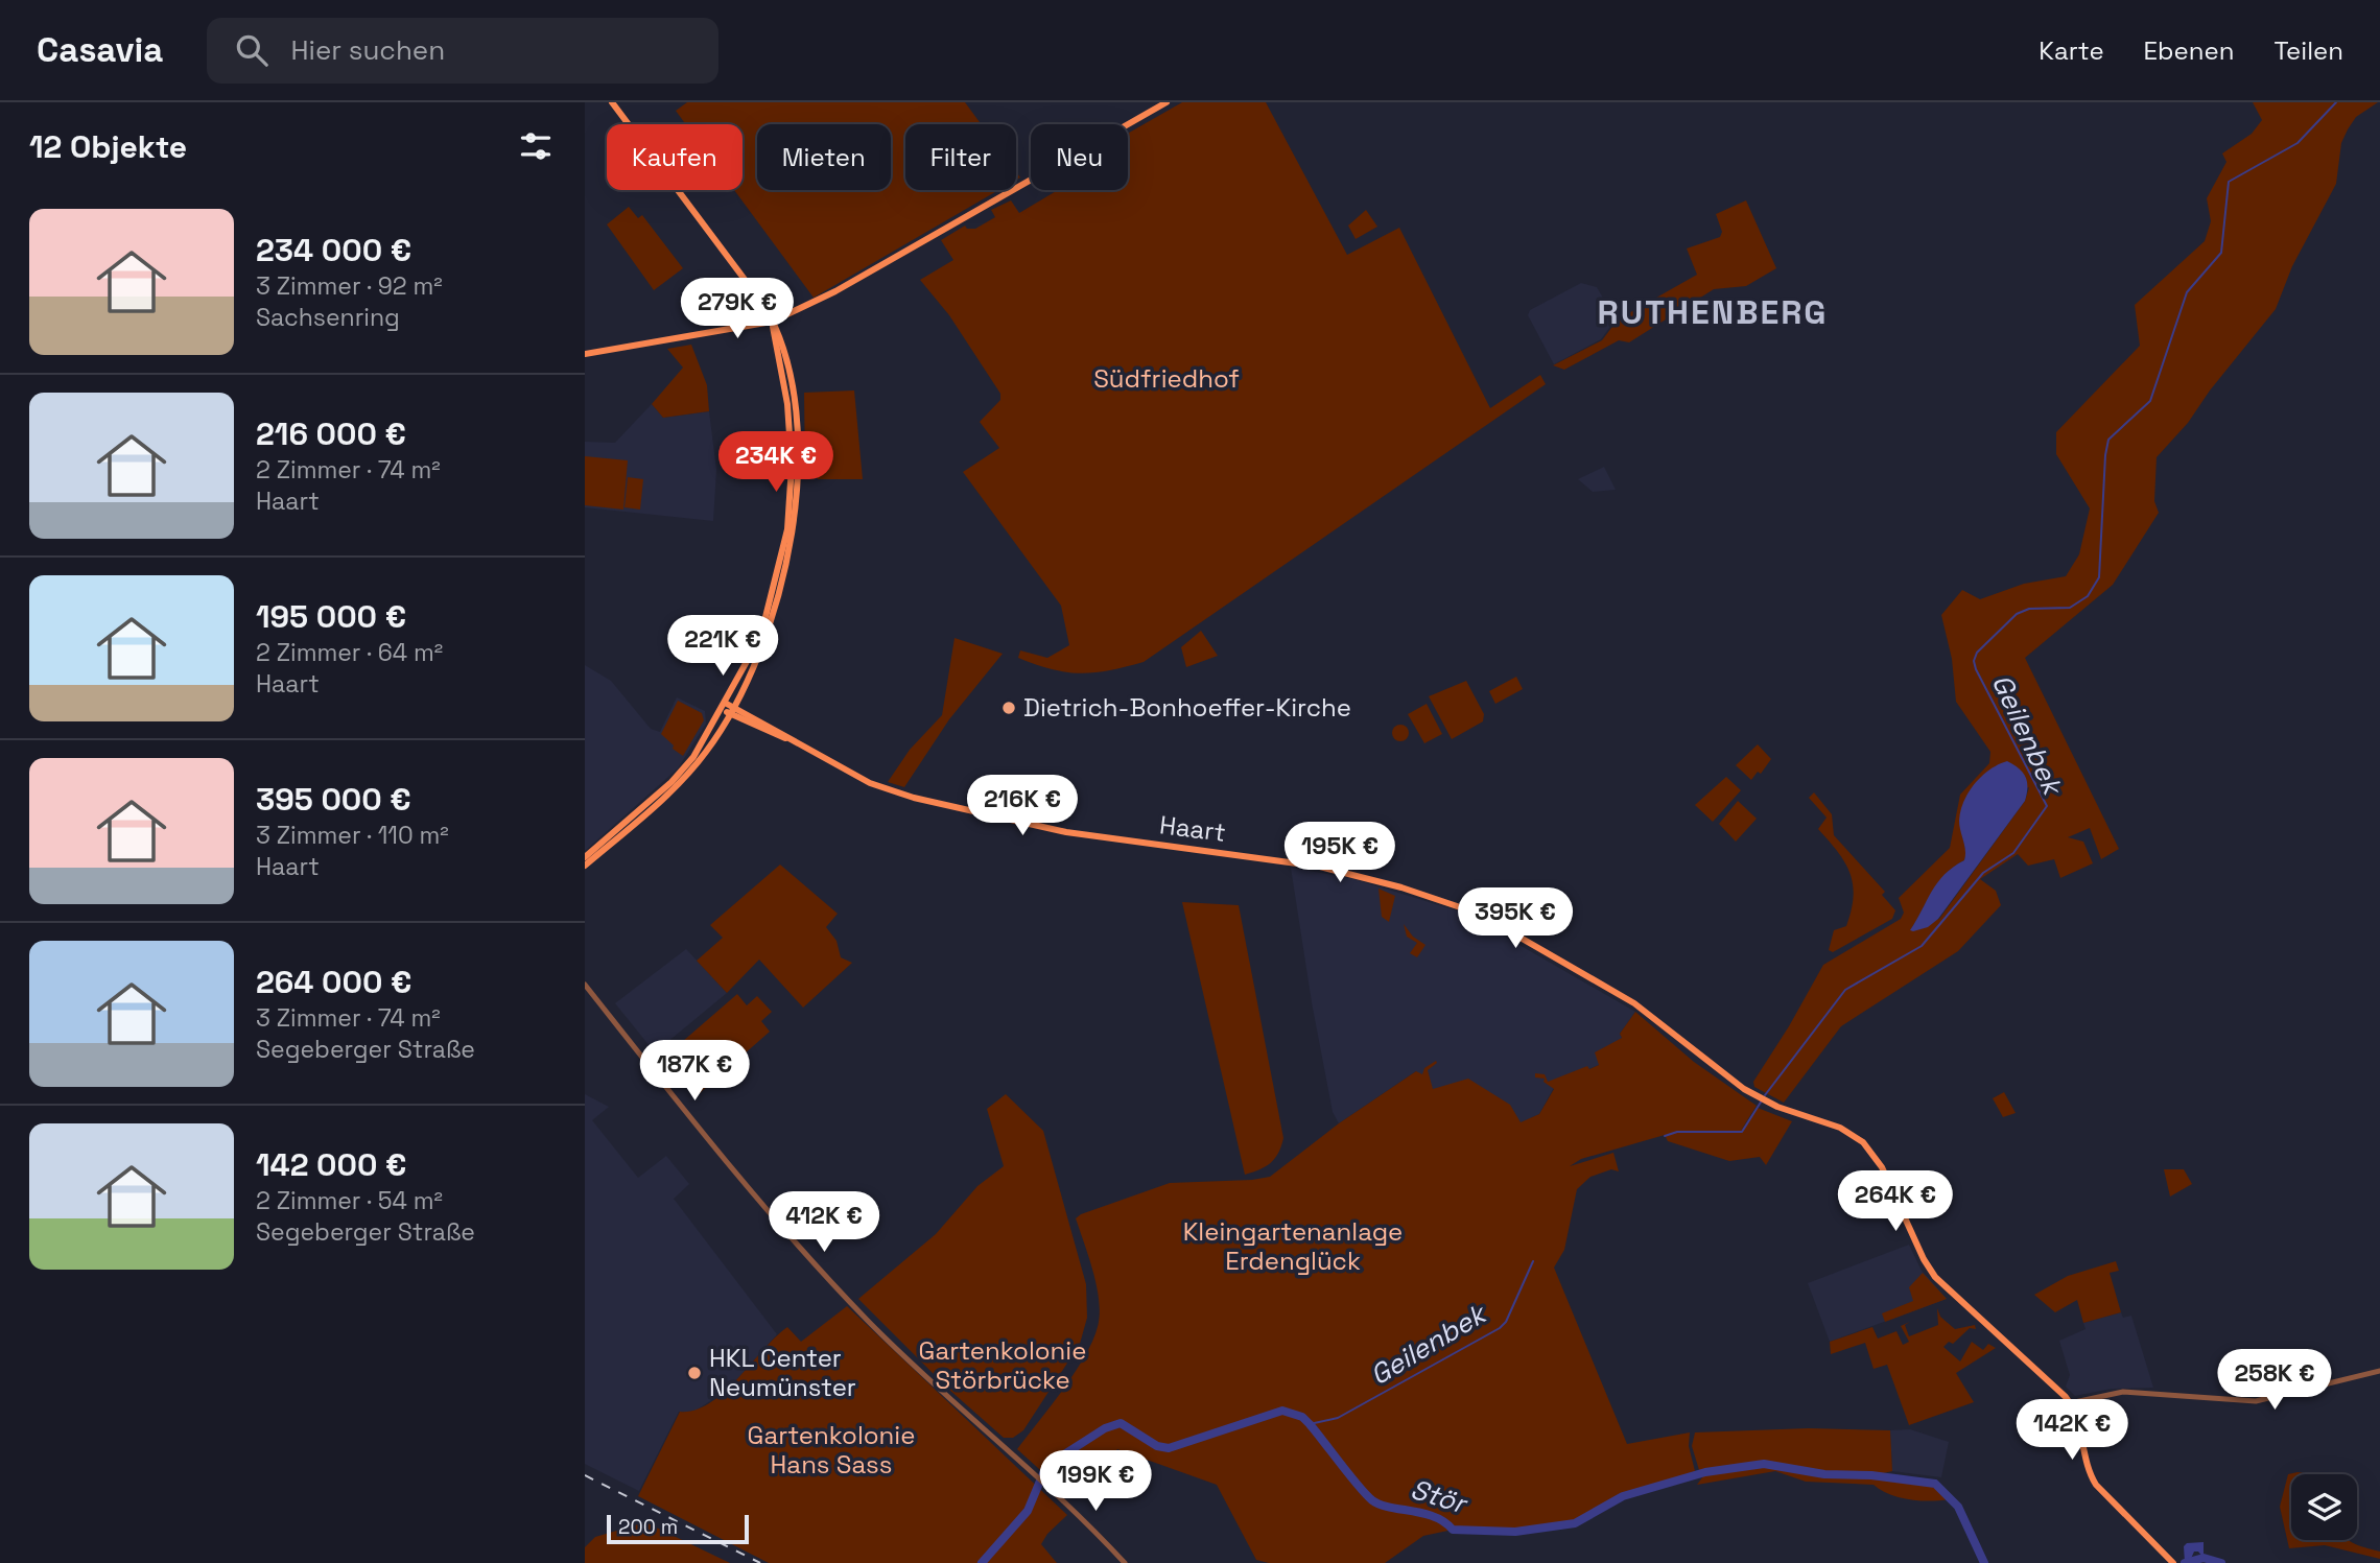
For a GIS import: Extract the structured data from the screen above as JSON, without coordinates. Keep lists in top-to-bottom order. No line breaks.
{"streets":{"main road":["Haart"]},"districts":["RUTHENBERG"],"water":["Geilenbek","Stör"],"parks":["Südfriedhof","Kleingartenanlage Erdenglück","Gartenkolonie Störbrücke","Gartenkolonie Hans Sass"],"places":["Dietrich-Bonhoeffer-Kirche","HKL Center Neumünster"],"scale_bar":"200 m","page":{"header":"Casavia","search":"Hier suchen","nav":["Karte","Ebenen","Teilen"],"heading":"12 Objekte","chip":["Kaufen","Mieten","Filter","Neu"],"list":[{"name":"234 000 €","note":"3 Zimmer · 92 m² · Sachsenring"},{"name":"216 000 €","note":"2 Zimmer · 74 m² · Haart"},{"name":"195 000 €","note":"2 Zimmer · 64 m² · Haart"},{"name":"395 000 €","note":"3 Zimmer · 110 m² · Haart"},{"name":"264 000 €","note":"3 Zimmer · 74 m² · Segeberger Straße"},{"name":"142 000 €","note":"2 Zimmer · 54 m² · Segeberger Straße"}],"price":["279K €","234K €","221K €","216K €","195K €","395K €","187K €","264K €","412K €","258K €","142K €","199K €"],"scale":"200 m"}}
